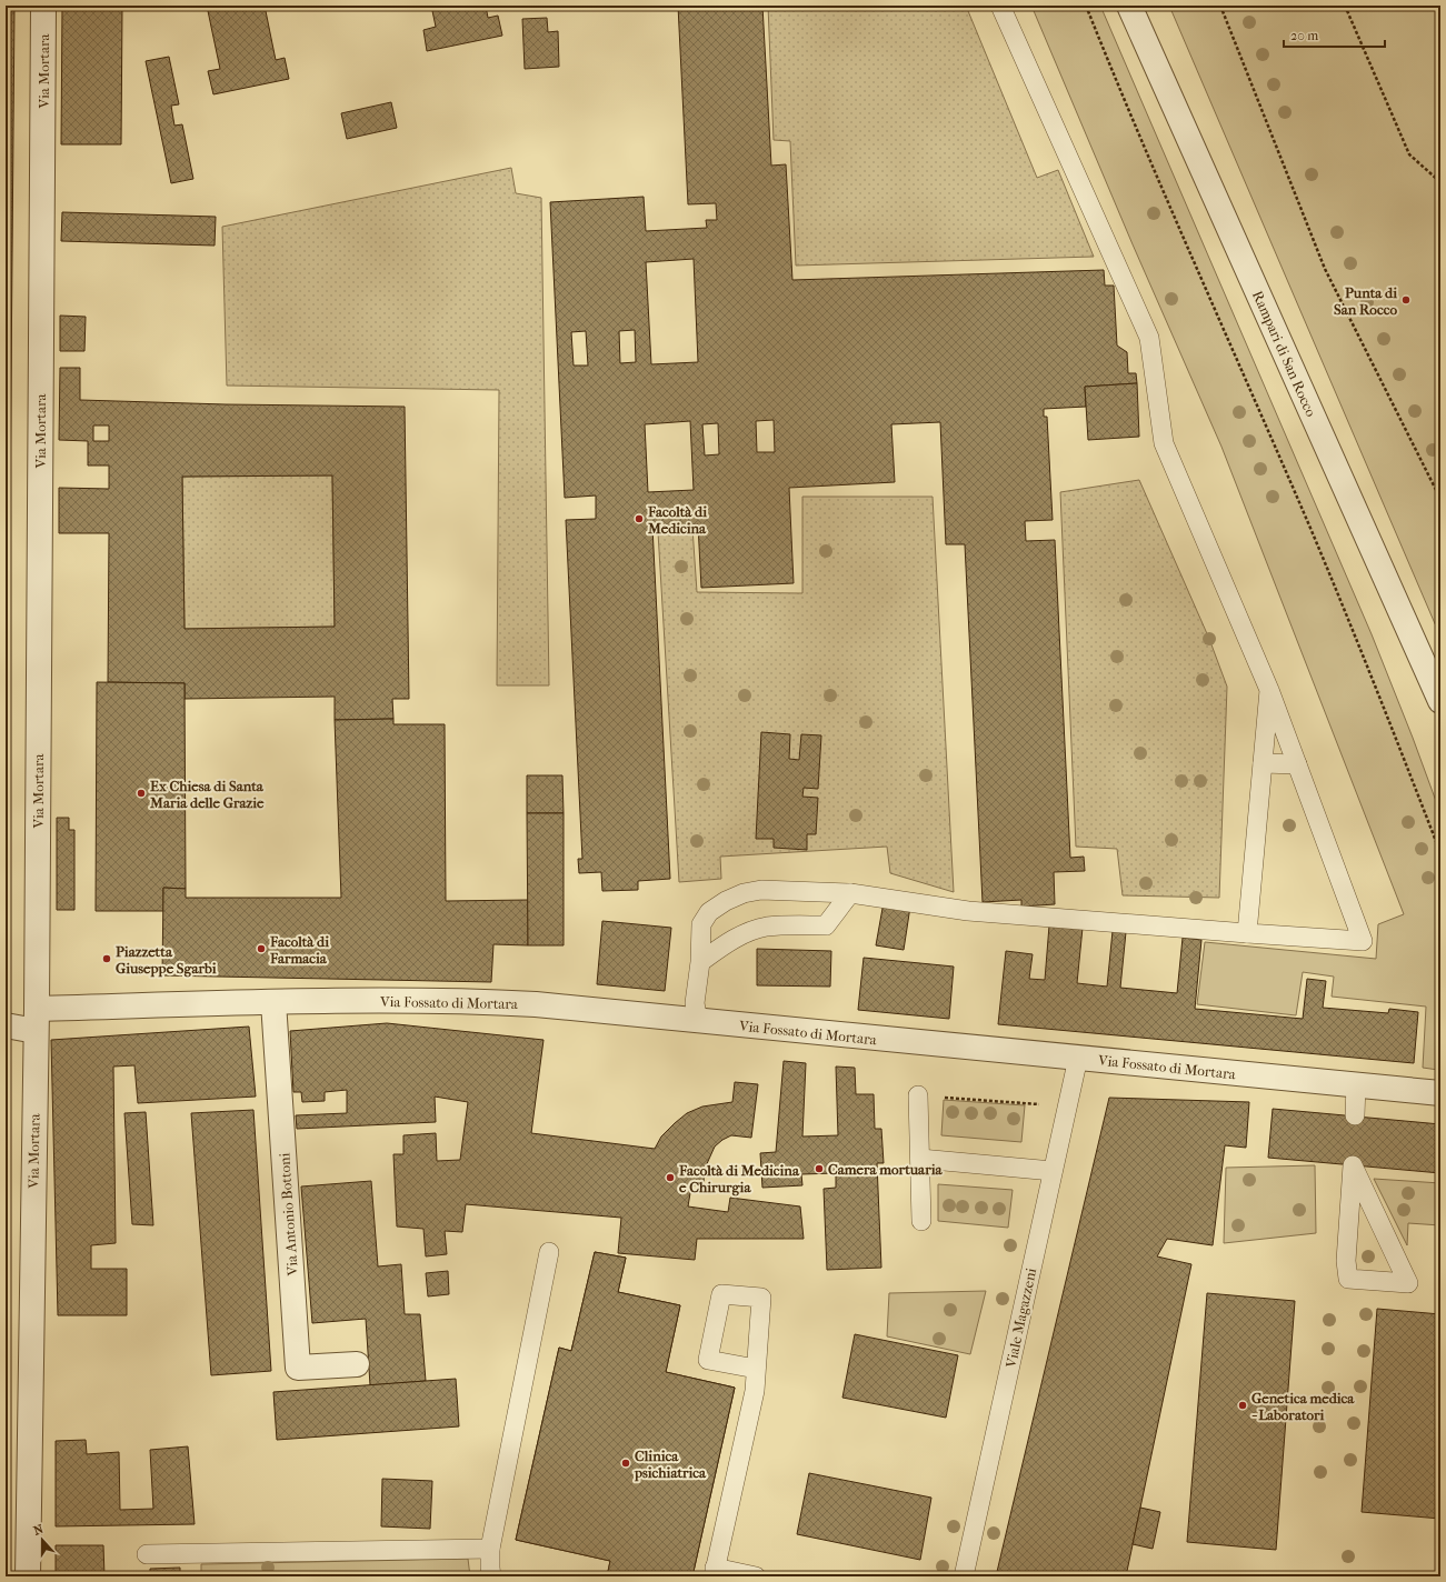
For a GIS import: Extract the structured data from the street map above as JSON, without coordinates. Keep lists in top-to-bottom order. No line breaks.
{"streets":{"street":["Via Mortara","Rampari di San Rocco","Via Fossato di Mortara","Via Antonio Bottoni"],"lane":["Viale Magazzeni"]},"crossings":[["Via Mortara","Via Fossato di Mortara"],["Via Fossato di Mortara","Via Antonio Bottoni"],["Via Fossato di Mortara","Viale Magazzeni"]],"places":["Punta di San Rocco","Facoltà di Medicina","Ex Chiesa di Santa Maria delle Grazie","Facoltà di Farmacia","Piazzetta Giuseppe Sgarbi","Camera mortuaria","Facoltà di Medicina e Chirurgia","Genetica medica - Laboratori","Clinica psichiatrica"],"scale_bar":"20 m","north":"top"}
